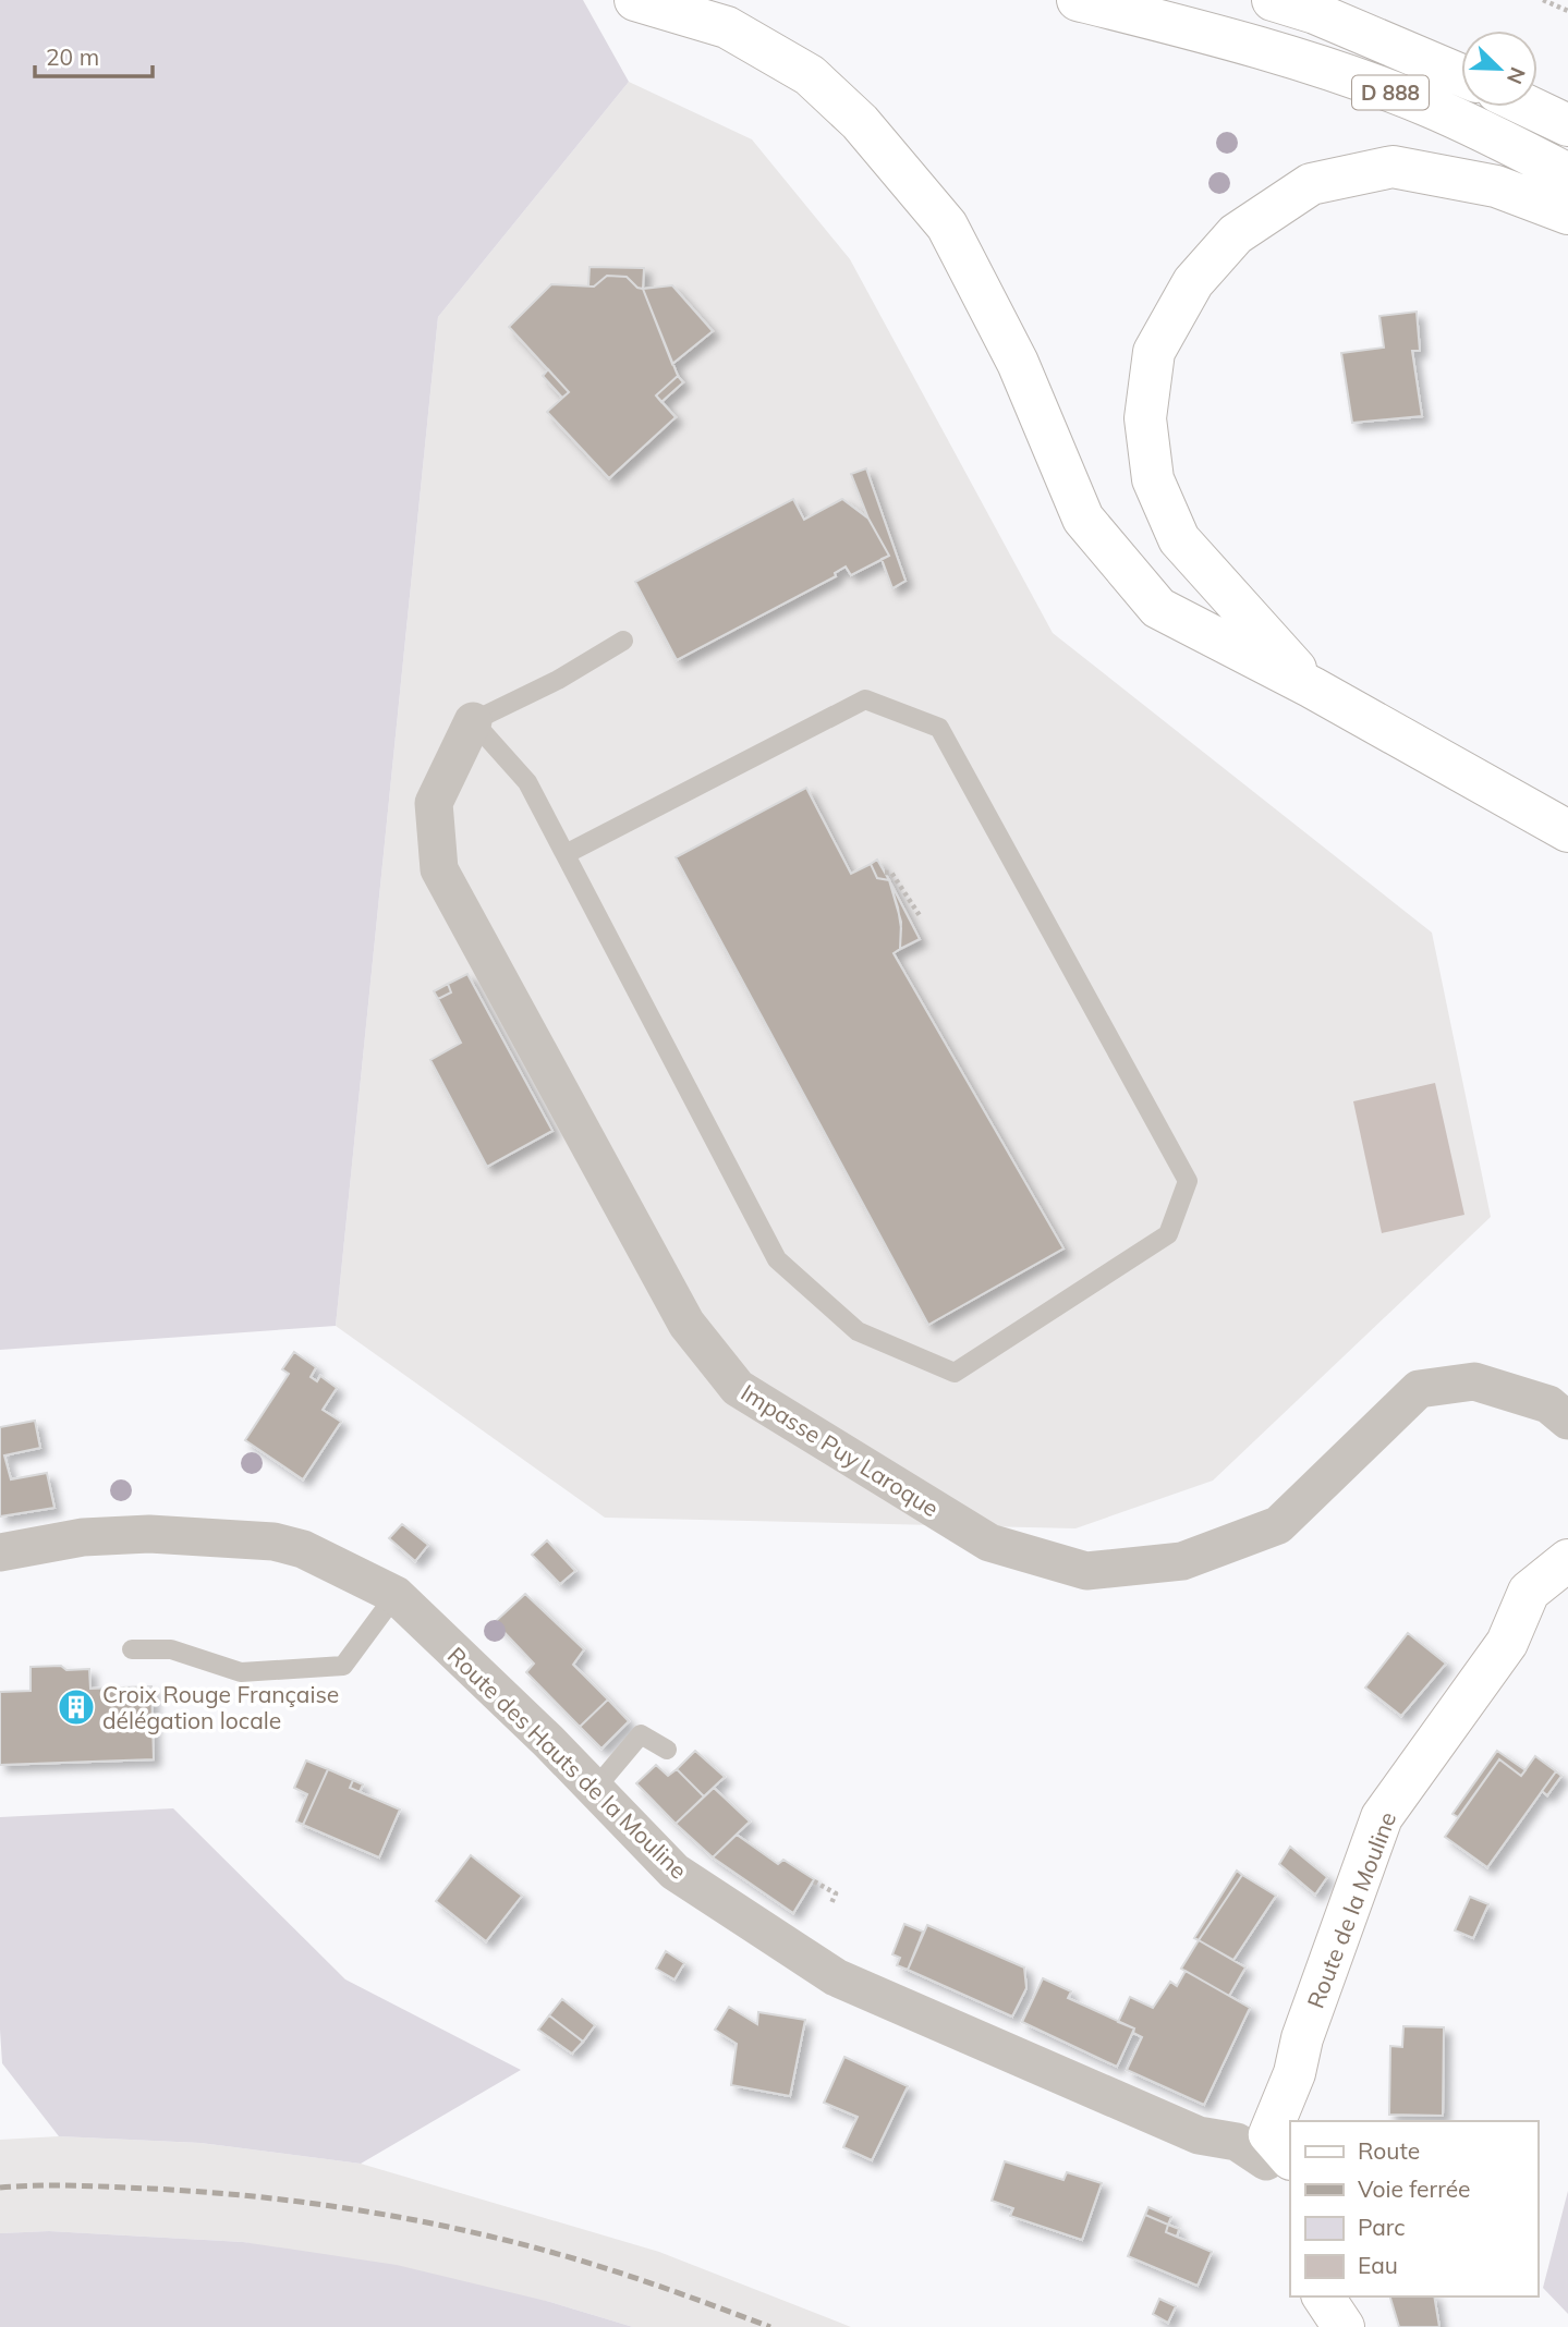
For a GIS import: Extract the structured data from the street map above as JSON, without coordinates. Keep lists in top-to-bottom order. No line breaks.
{"streets":{"main road":["D 888","Route de la Mouline"],"street":["Impasse Puy Laroque","Route des Hauts de la Mouline"]},"crossings":[["Route des Hauts de la Mouline","Route de la Mouline"]],"places":{"building":["Croix Rouge Française délégation locale"]},"legend":["Route","Voie ferrée","Parc","Eau"],"scale_bar":"20 m","north":"bottom right"}
